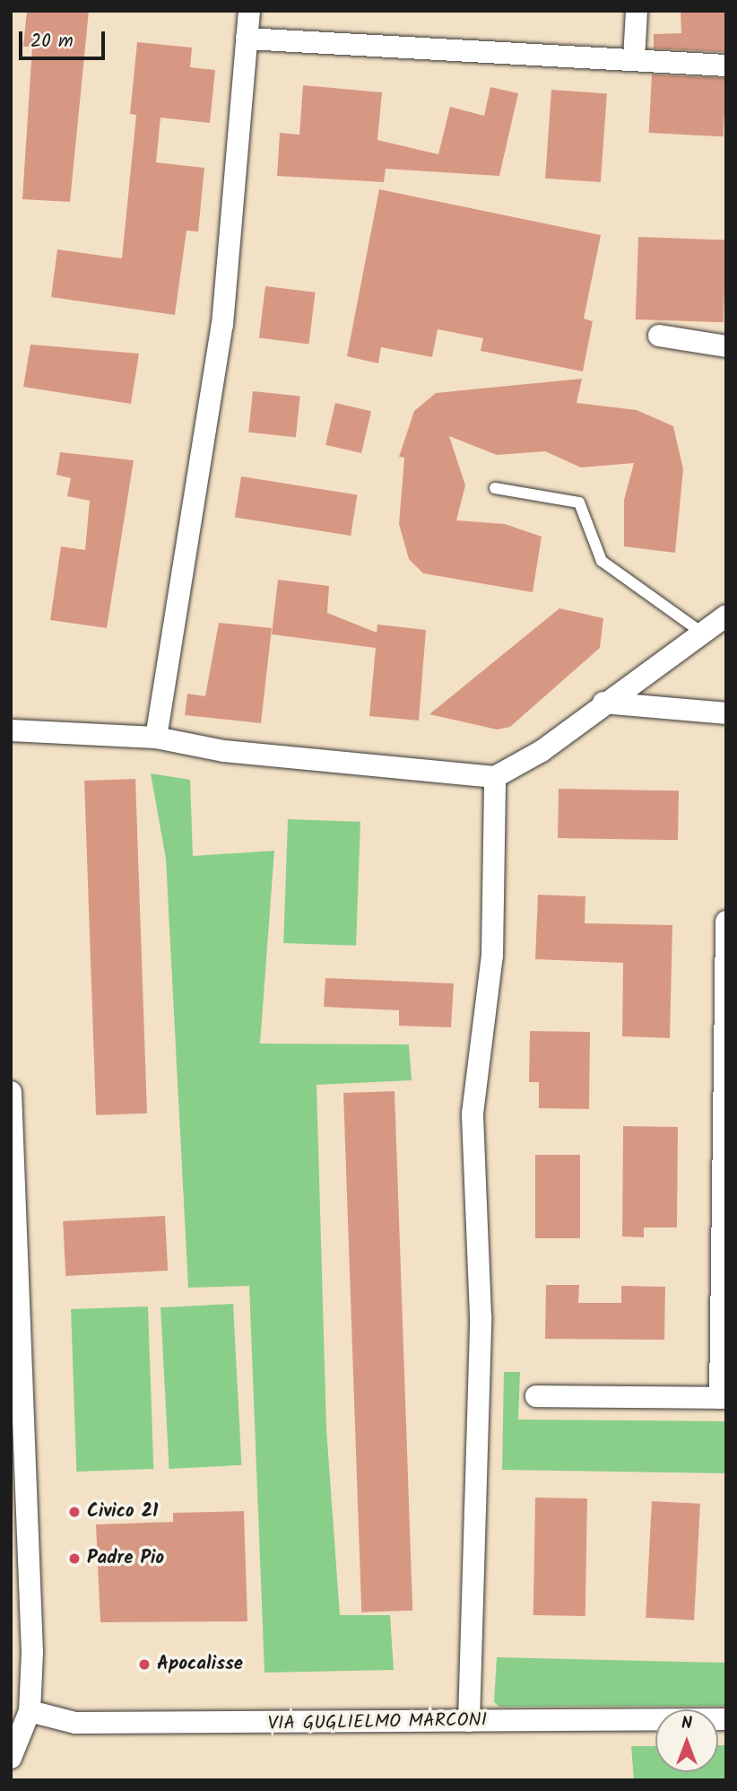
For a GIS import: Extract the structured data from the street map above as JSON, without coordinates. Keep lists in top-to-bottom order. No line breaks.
{"streets":{"street":["VIA GUGLIELMO MARCONI"]},"places":["Civico 21","Padre Pio","Apocalisse"],"scale_bar":"20 m","north":"top"}
